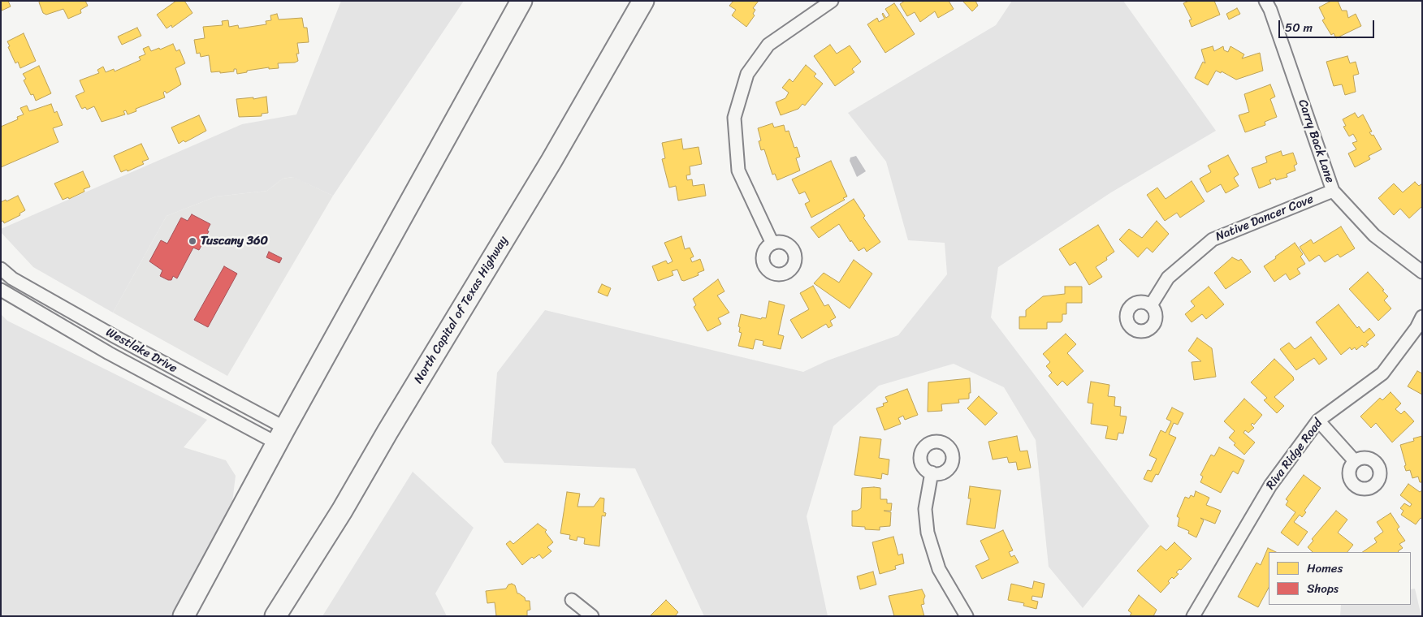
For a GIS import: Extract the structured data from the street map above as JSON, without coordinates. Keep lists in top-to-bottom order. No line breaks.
{"streets":{"highway":["North Capital of Texas Highway"],"street":["Carry Back Lane","Native Dancer Cove","Westlake Drive","Riva Ridge Road"]},"crossings":[["Carry Back Lane","Native Dancer Cove"]],"places":["Tuscany 360"],"legend":["Homes","Shops"],"scale_bar":"50 m"}
